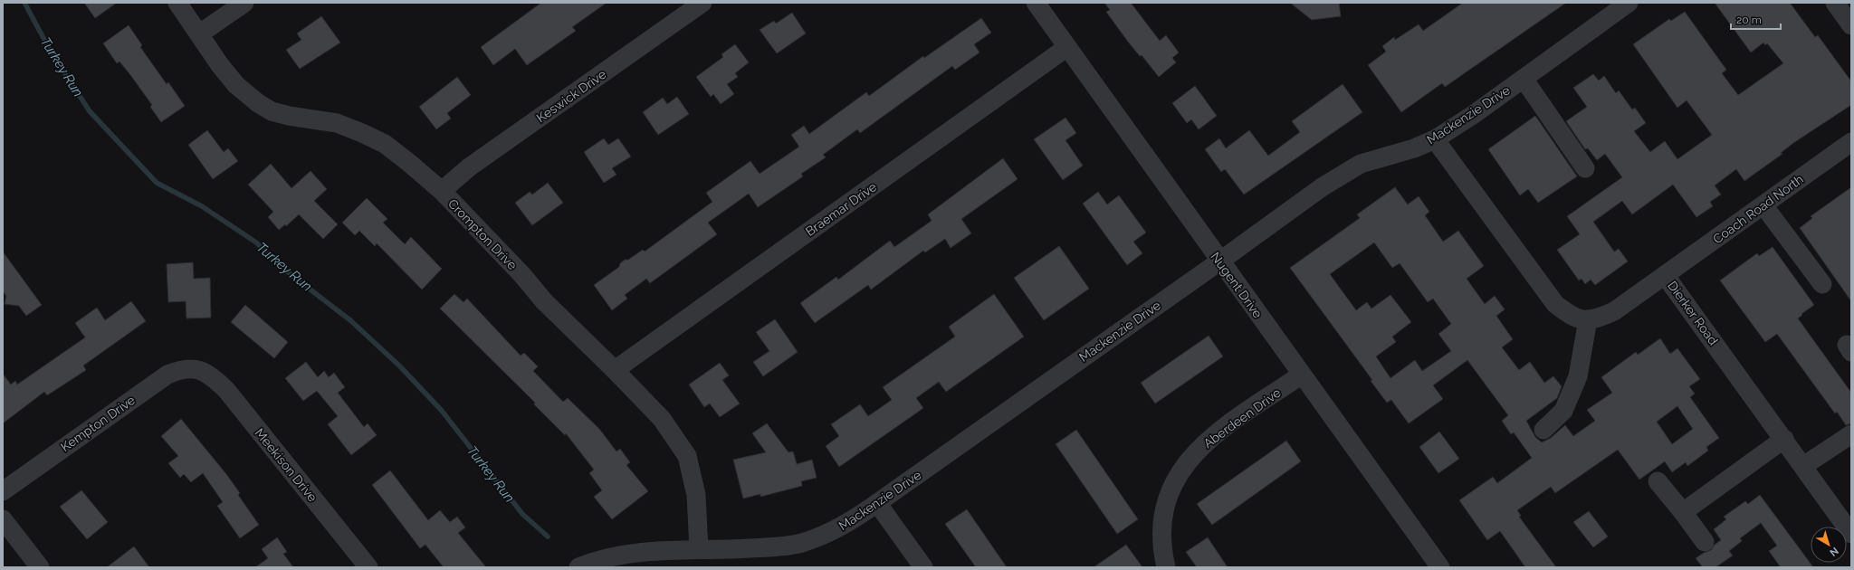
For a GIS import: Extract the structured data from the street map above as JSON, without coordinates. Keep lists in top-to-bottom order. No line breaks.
{"streets":{"street":["Keswick Drive","Mackenzie Drive","Braemar Drive","Coach Road North","Crompton Drive","Nugent Drive","Dierker Road","Aberdeen Drive","Kempton Drive","Meekison Drive"]},"crossings":[["Keswick Drive","Crompton Drive"],["Mackenzie Drive","Crompton Drive"],["Mackenzie Drive","Nugent Drive"],["Mackenzie Drive","Dierker Road"],["Braemar Drive","Crompton Drive"],["Braemar Drive","Nugent Drive"],["Coach Road North","Dierker Road"],["Nugent Drive","Aberdeen Drive"],["Kempton Drive","Meekison Drive"]],"water":["Turkey Run"],"scale_bar":"20 m","north":"bottom right"}
